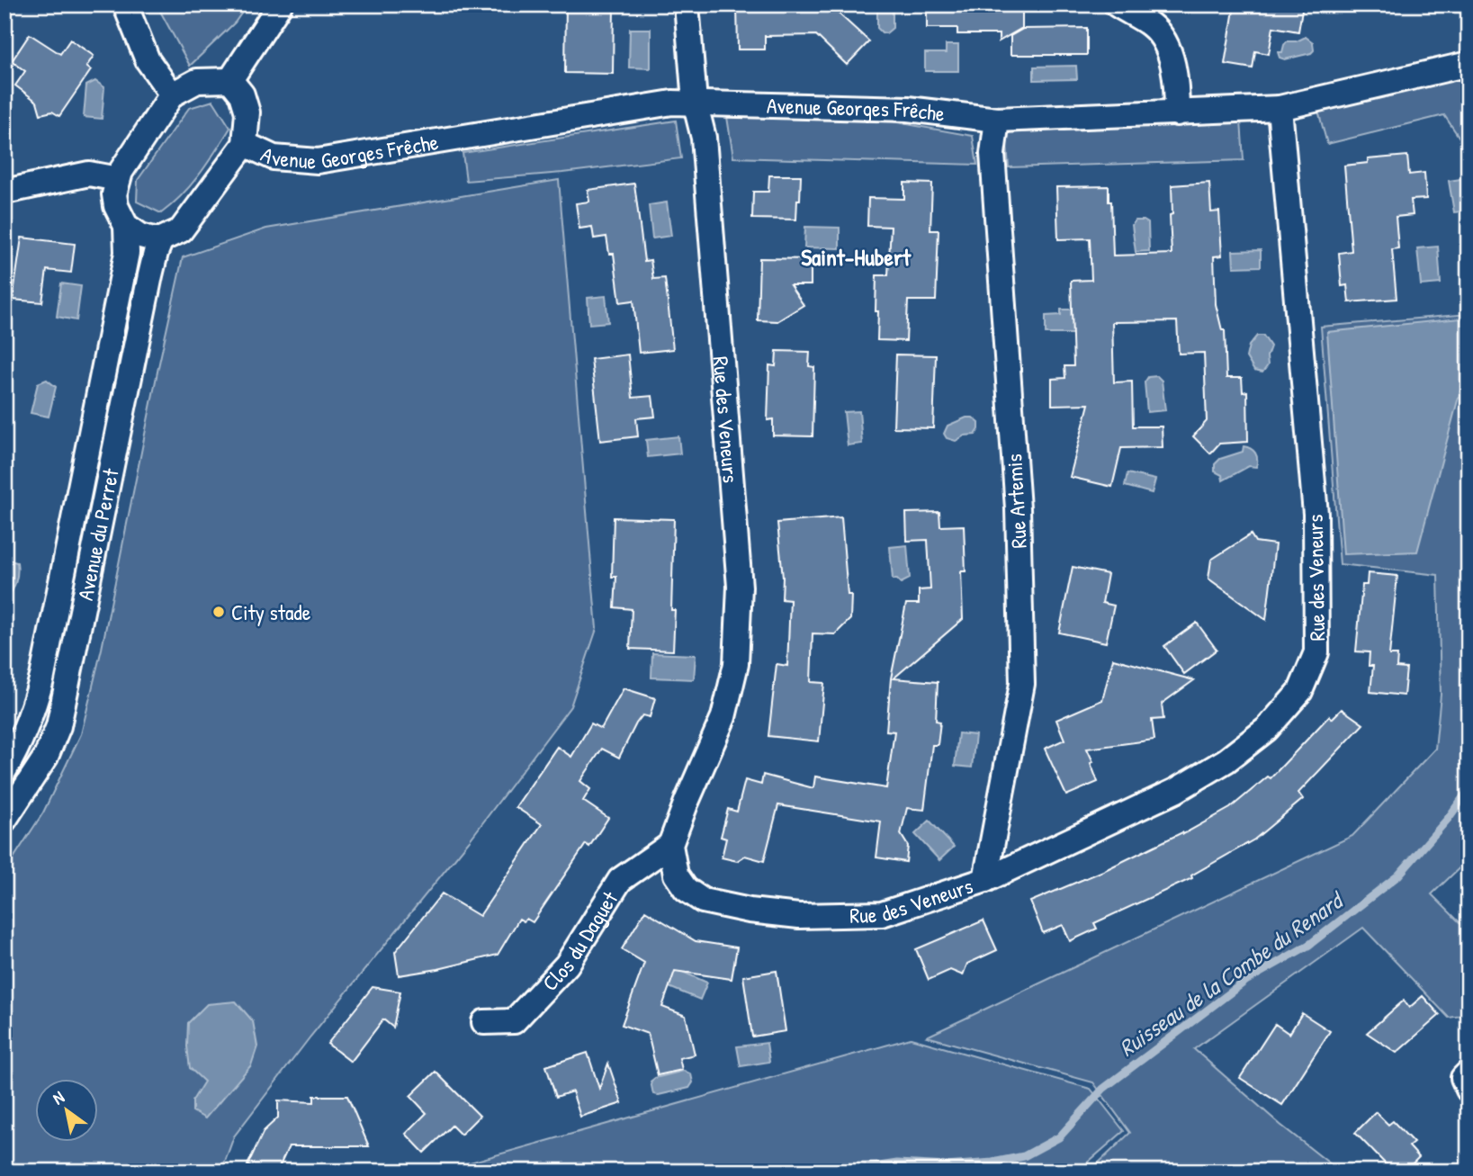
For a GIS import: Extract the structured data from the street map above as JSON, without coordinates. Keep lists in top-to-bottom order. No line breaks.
{"streets":{"street":["Avenue Georges Frêche","Rue des Veneurs","Rue Artemis","Avenue du Perret","Clos du Daguet"]},"crossings":[["Avenue Georges Frêche","Rue des Veneurs"],["Avenue Georges Frêche","Rue Artemis"],["Rue des Veneurs","Rue Artemis"],["Rue des Veneurs","Clos du Daguet"]],"districts":["Saint-Hubert"],"water":["Ruisseau de la Combe du Renard"],"places":["City stade"],"north":"top left"}
